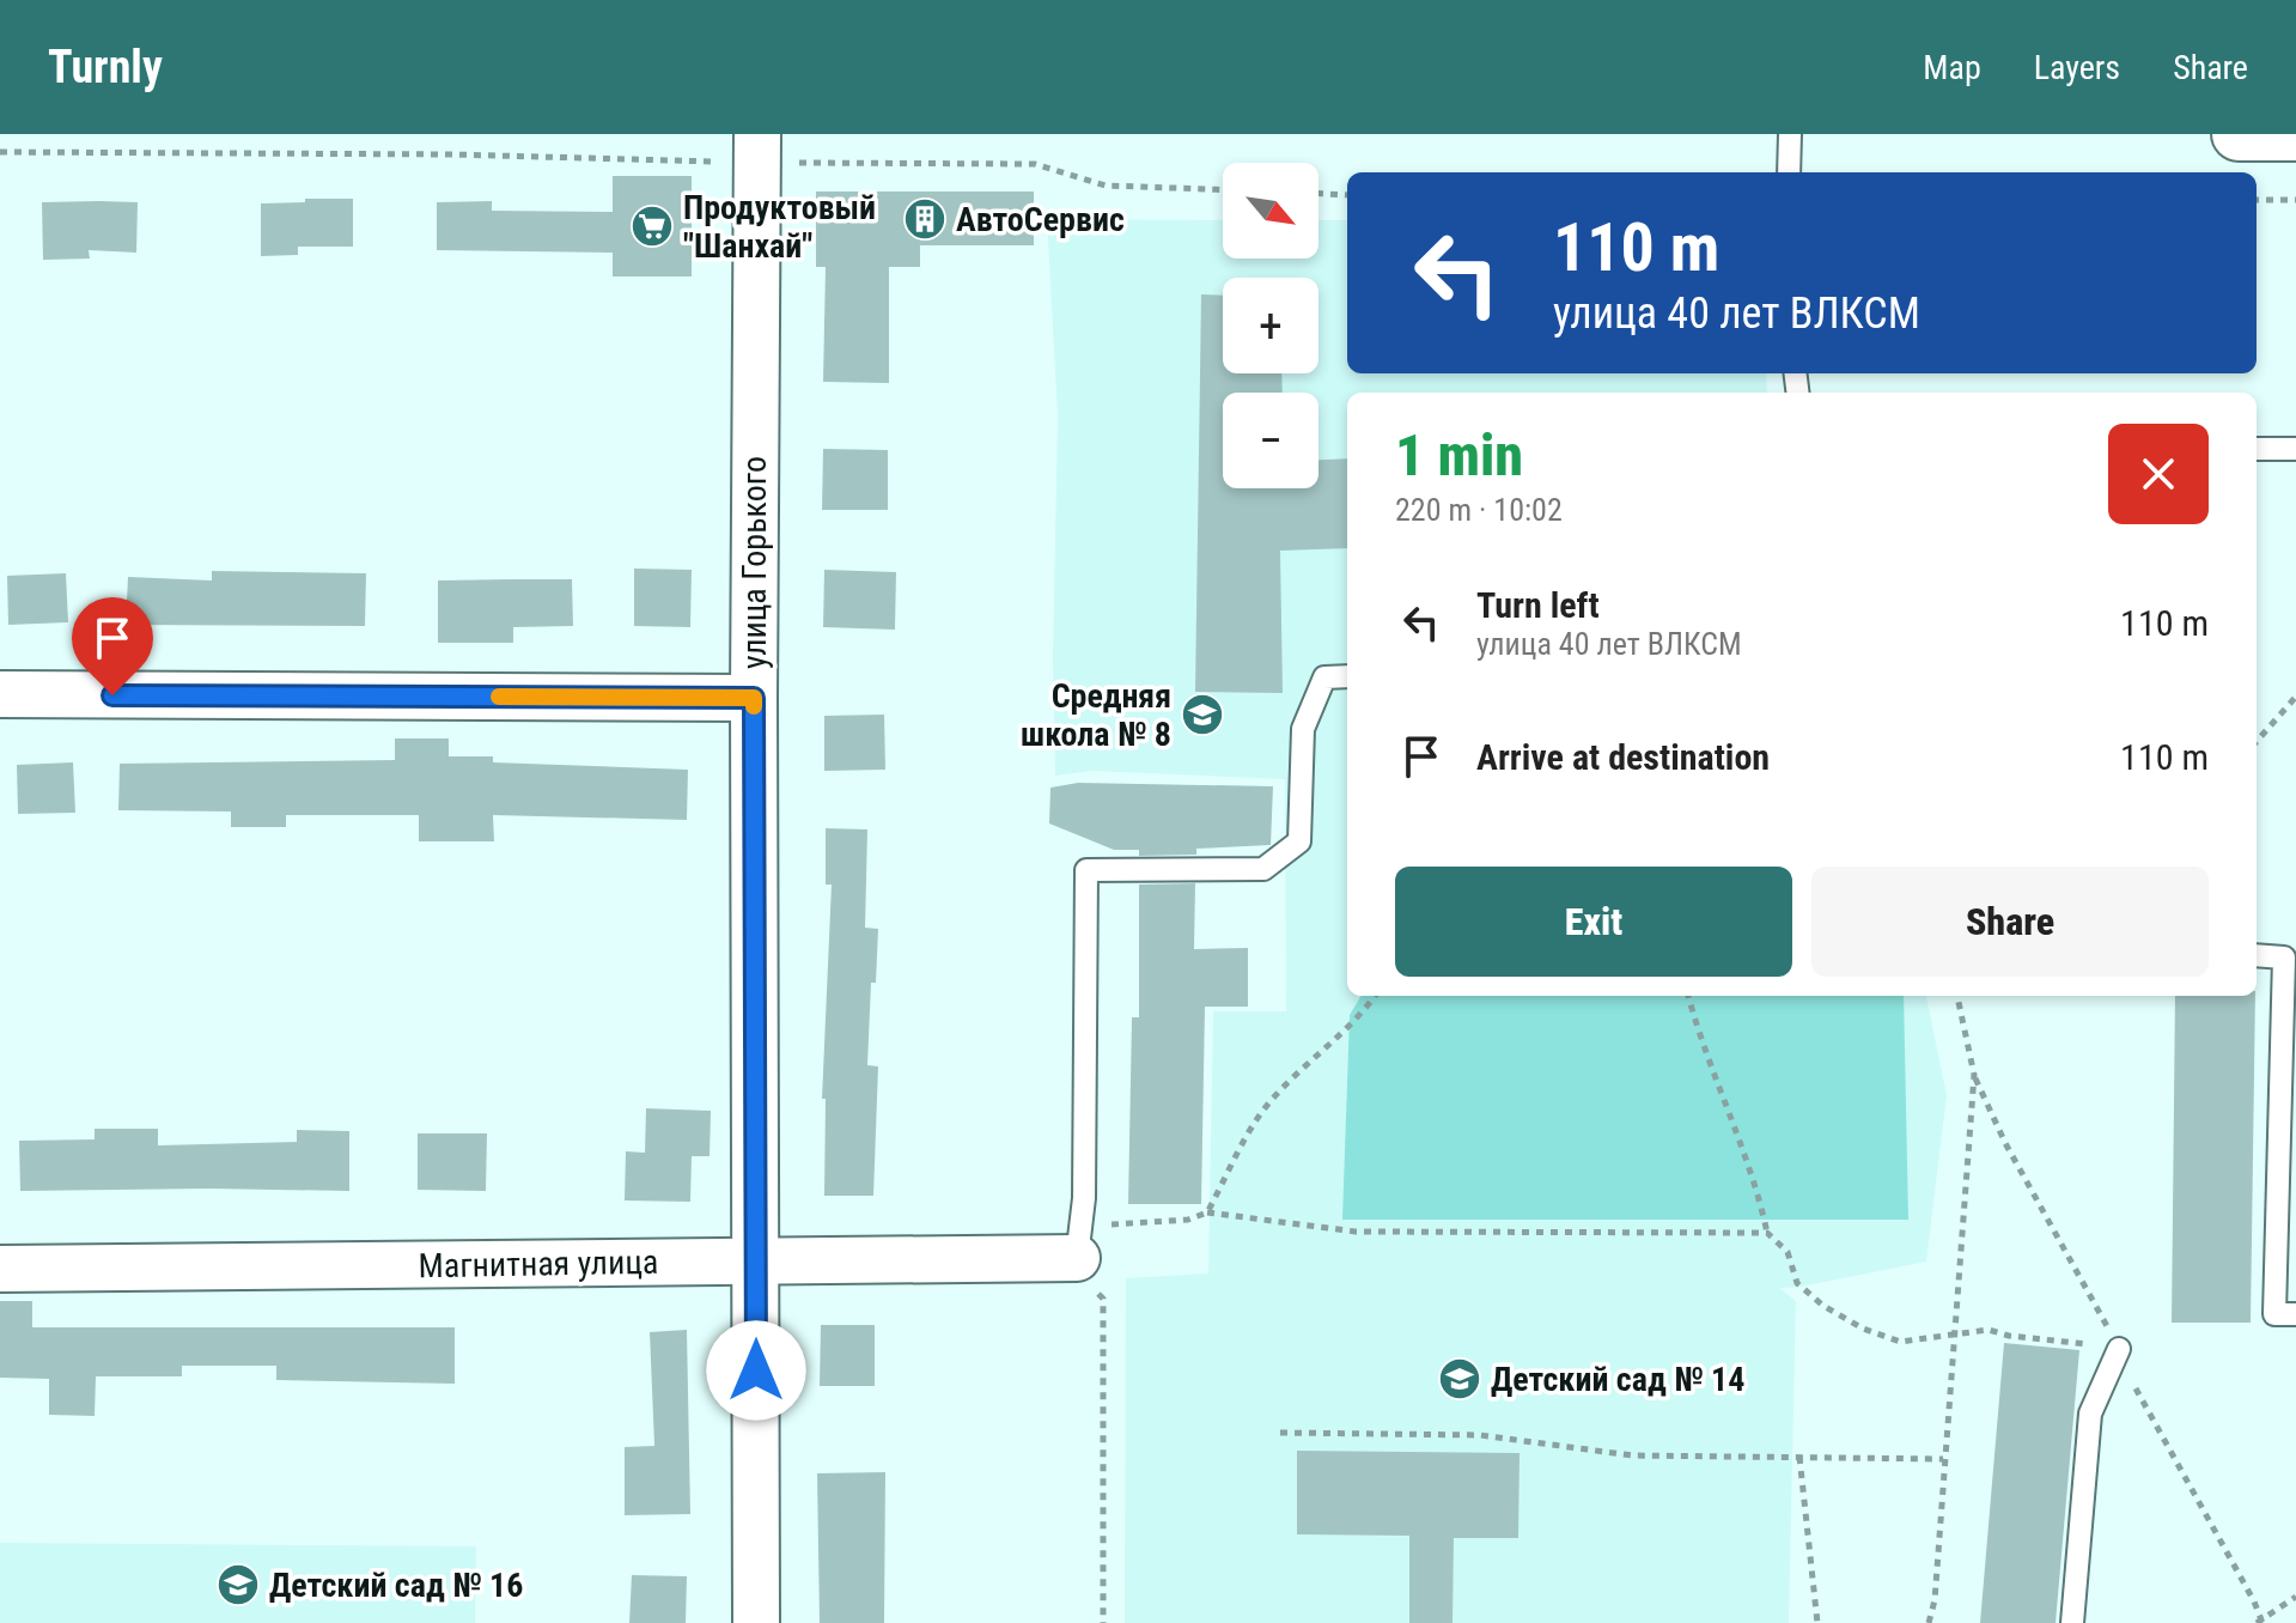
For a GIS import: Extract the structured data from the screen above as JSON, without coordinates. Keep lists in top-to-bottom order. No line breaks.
{"streets":{"street":["улица Горького","Магнитная улица"]},"crossings":[["улица Горького","Магнитная улица"]],"places":{"building":["АвтоСервис"],"supermarket":["Продуктовый \"Шанхай\""],"school or university":["Cредняя школа № 8","Детский сад № 14","Детский сад № 16"]},"north":"bottom right","page":{"header":"Turnly","nav":["Map","Layers","Share"],"map_buttons":["+","−"],"turn":["110 m","улица 40 лет ВЛКСМ"],"heading":["1 min","220 m · 10:02"],"list":[{"name":"Turn left","note":"улица 40 лет ВЛКСМ","value":"110 m"},{"name":"Arrive at destination","value":"110 m"}],"buttons":["Exit","Share"]}}
